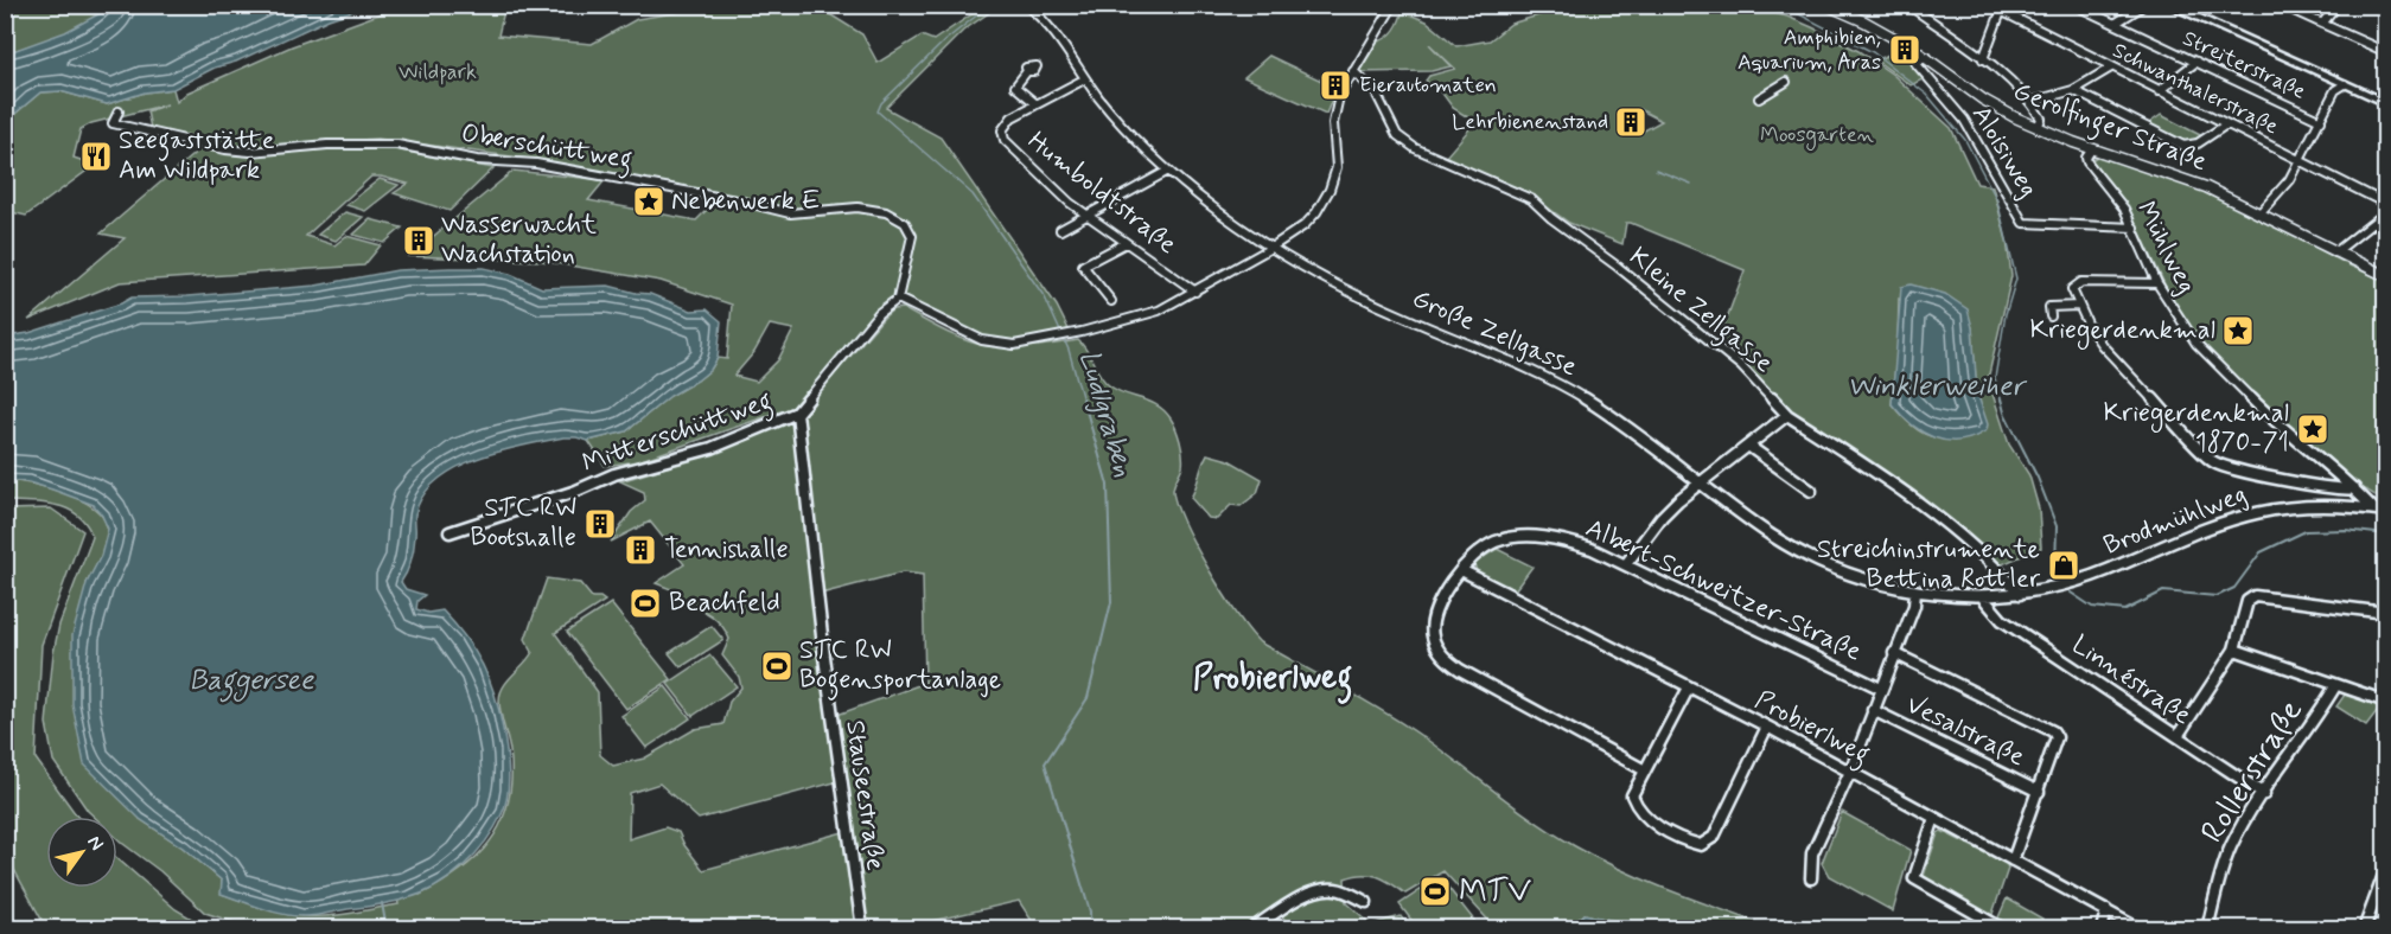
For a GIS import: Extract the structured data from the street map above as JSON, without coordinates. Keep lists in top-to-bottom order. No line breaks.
{"streets":{"street":["Streiterstraße","Schwanthalerstraße","Gerolfinger Straße","Oberschüttweg","Aloisiweg","Humboldtstraße","Mühlweg","Kleine Zellgasse","Große Zellgasse","Mitterschüttweg","Brodmühlweg","Albert-Schweitzer-Straße","Linnéstraße","Probierlweg","Vesalstraße","Rollerstraße","Stauseestraße"]},"crossings":[["Gerolfinger Straße","Aloisiweg"],["Gerolfinger Straße","Mühlweg"],["Oberschüttweg","Mitterschüttweg"],["Aloisiweg","Mühlweg"],["Humboldtstraße","Große Zellgasse"],["Mühlweg","Brodmühlweg"],["Kleine Zellgasse","Brodmühlweg"],["Große Zellgasse","Brodmühlweg"],["Große Zellgasse","Linnéstraße"],["Mitterschüttweg","Stauseestraße"],["Brodmühlweg","Linnéstraße"],["Albert-Schweitzer-Straße","Probierlweg"],["Linnéstraße","Rollerstraße"]],"districts":["Probierlweg"],"water":["Winklerweiher","Ludlgraben","Baggersee"],"parks":["Wildpark","Moosgarten"],"places":{"building":["Amphibien, Aquarium, Aras","Eierautomaten","Lehrbienenstand","Wasserwacht Wachstation","STC RW Bootshalle","Tennishalle"],"restaurant":["Seegaststätte Am Wildpark"],"place":["Nebenwerk E","Kriegerdenkmal","Kriegerdenkmal 1870-71"],"shop":["Streichinstrumente Bettina Rottler"],"sports":["Beachfeld","STC RW Bogensportanlage","MTV"]},"north":"top right"}
